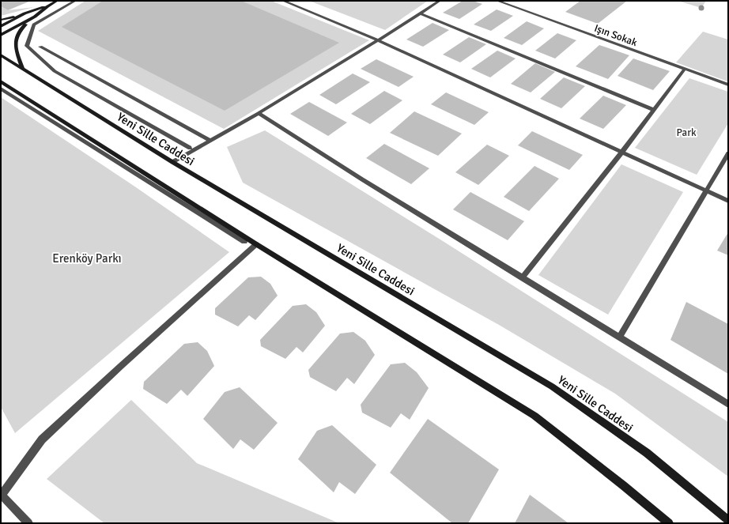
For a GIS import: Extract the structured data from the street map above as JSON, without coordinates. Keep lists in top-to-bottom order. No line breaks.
{"streets":{"main road":["Yeni Sille Caddesi"],"street":["Işın Sokak"]},"parks":["Park","Erenköy Parkı"]}
